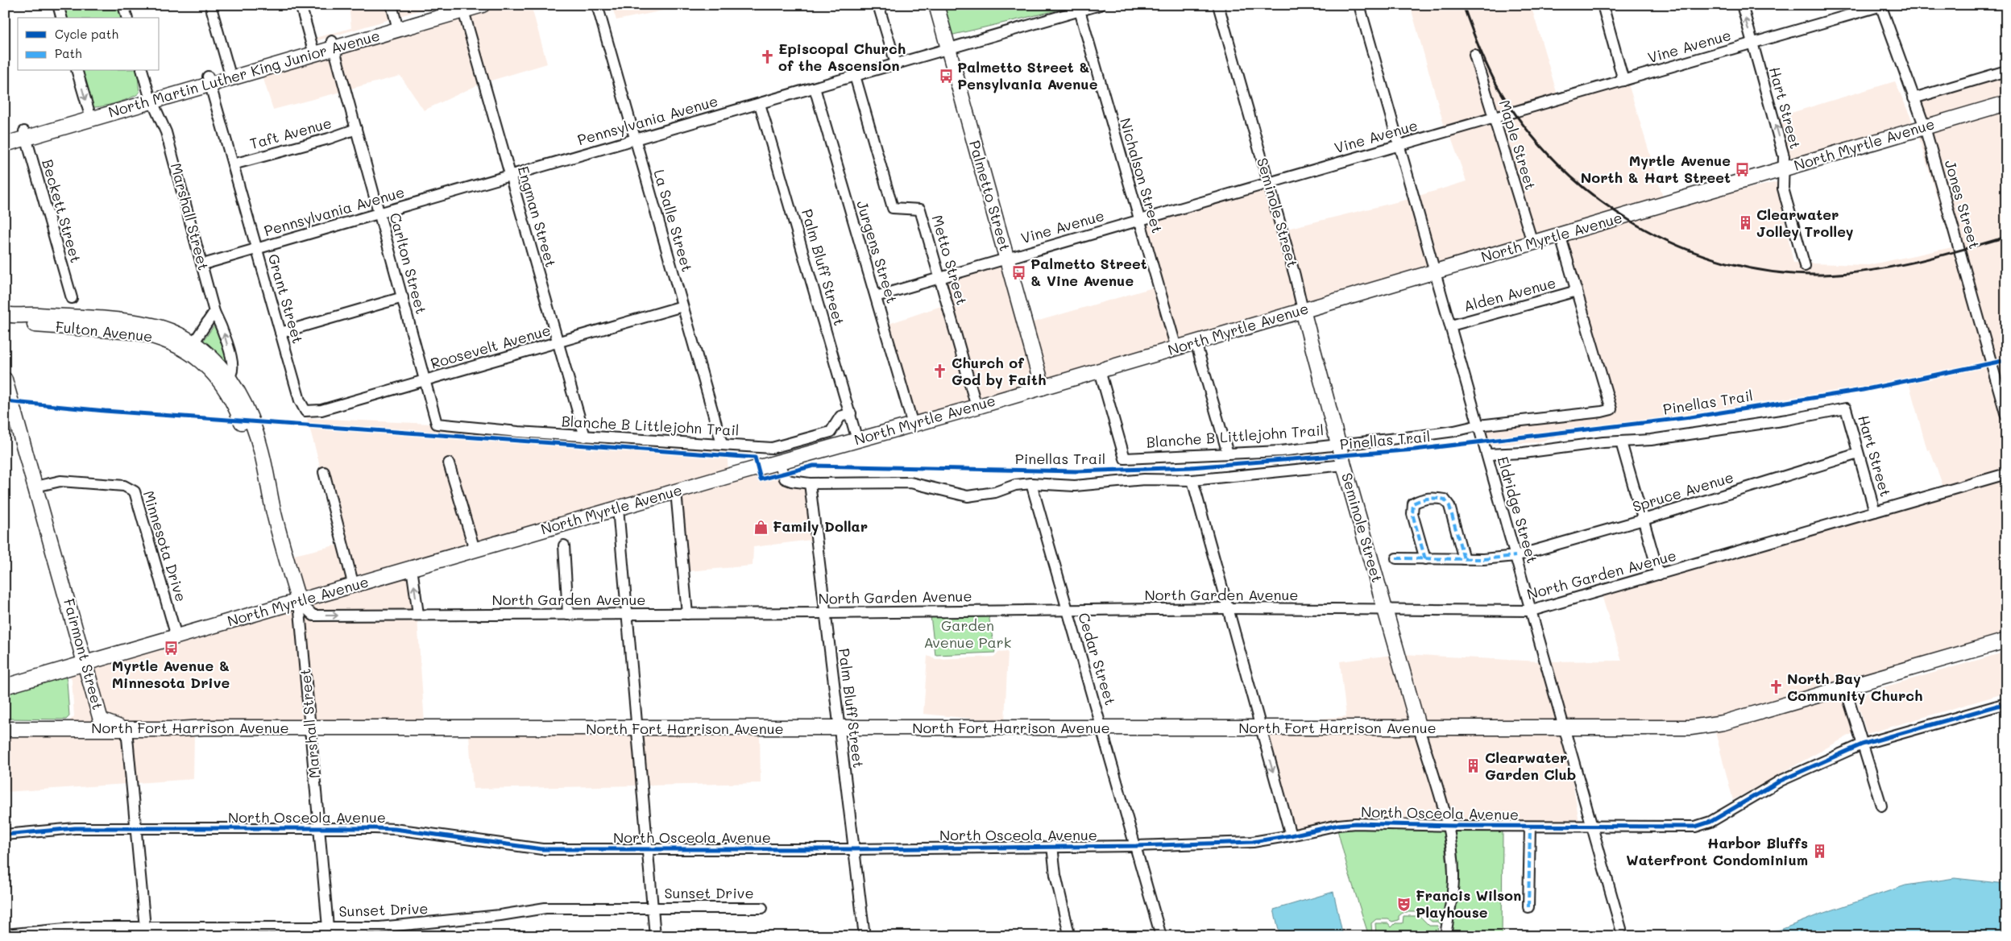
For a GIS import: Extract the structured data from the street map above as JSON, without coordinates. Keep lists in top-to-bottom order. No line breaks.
{"streets":{"street":["Vine Avenue","North Martin Luther King Junior Avenue","Hart Street","Pennsylvania Avenue","Taft Avenue","Maple Street","North Myrtle Avenue","Nichalson Street","Palmetto Street","Jones Street","Beckett Street","Seminole Street","Marshall Street","Engman Street","La Salle Street","Jurgens Street","Metto Street","Carlton Street","Palm Bluff Street","Alden Avenue","Grant Street","Fulton Avenue","Roosevelt Avenue","Blanche B Littlejohn Trail","Spruce Avenue","Eldridge Street","Minnesota Drive","North Garden Avenue","Fairmont Street","Cedar Street","North Fort Harrison Avenue","North Osceola Avenue","Sunset Drive"],"cycle path":["Pinellas Trail"]},"crossings":[["Vine Avenue","Hart Street"],["Vine Avenue","Maple Street"],["Vine Avenue","Nichalson Street"],["Vine Avenue","Palmetto Street"],["Vine Avenue","Jones Street"],["Vine Avenue","Seminole Street"],["Vine Avenue","Jurgens Street"],["Vine Avenue","Metto Street"],["Vine Avenue","Eldridge Street"],["North Martin Luther King Junior Avenue","Beckett Street"],["North Martin Luther King Junior Avenue","Marshall Street"],["North Martin Luther King Junior Avenue","Engman Street"],["North Martin Luther King Junior Avenue","Carlton Street"],["North Martin Luther King Junior Avenue","Grant Street"],["Hart Street","North Myrtle Avenue"],["Hart Street","Spruce Avenue"],["Hart Street","North Garden Avenue"],["Pennsylvania Avenue","Nichalson Street"],["Pennsylvania Avenue","Palmetto Street"],["Pennsylvania Avenue","Marshall Street"],["Pennsylvania Avenue","Engman Street"],["Pennsylvania Avenue","La Salle Street"],["Pennsylvania Avenue","Jurgens Street"],["Pennsylvania Avenue","Metto Street"],["Pennsylvania Avenue","Carlton Street"],["Pennsylvania Avenue","Palm Bluff Street"],["Pennsylvania Avenue","Grant Street"],["Taft Avenue","Carlton Street"],["Taft Avenue","Grant Street"],["Maple Street","North Myrtle Avenue"],["North Myrtle Avenue","Nichalson Street"],["North Myrtle Avenue","Palmetto Street"],["North Myrtle Avenue","Jones Street"],["North Myrtle Avenue","Seminole Street"],["North Myrtle Avenue","Marshall Street"],["North Myrtle Avenue","Jurgens Street"],["North Myrtle Avenue","Metto Street"],["North Myrtle Avenue","Palm Bluff Street"],["North Myrtle Avenue","Blanche B Littlejohn Trail"],["North Myrtle Avenue","Eldridge Street"],["North Myrtle Avenue","Minnesota Drive"],["North Myrtle Avenue","North Garden Avenue"],["North Myrtle Avenue","Fairmont Street"],["Seminole Street","Blanche B Littlejohn Trail"],["Seminole Street","North Garden Avenue"],["Seminole Street","North Fort Harrison Avenue"],["Seminole Street","North Osceola Avenue"],["Marshall Street","Fulton Avenue"],["Marshall Street","North Garden Avenue"],["Marshall Street","North Fort Harrison Avenue"],["Marshall Street","North Osceola Avenue"],["Marshall Street","Sunset Drive"],["Engman Street","Roosevelt Avenue"],["Engman Street","Blanche B Littlejohn Trail"],["La Salle Street","Roosevelt Avenue"],["La Salle Street","Blanche B Littlejohn Trail"],["Carlton Street","Roosevelt Avenue"],["Carlton Street","Blanche B Littlejohn Trail"],["Palm Bluff Street","Blanche B Littlejohn Trail"],["Palm Bluff Street","North Garden Avenue"],["Palm Bluff Street","North Fort Harrison Avenue"],["Palm Bluff Street","North Osceola Avenue"],["Alden Avenue","Blanche B Littlejohn Trail"],["Alden Avenue","Eldridge Street"],["Grant Street","Roosevelt Avenue"],["Blanche B Littlejohn Trail","Eldridge Street"],["Spruce Avenue","Eldridge Street"],["Eldridge Street","North Garden Avenue"],["Eldridge Street","North Fort Harrison Avenue"],["Eldridge Street","North Osceola Avenue"],["Minnesota Drive","Fairmont Street"],["North Garden Avenue","Cedar Street"],["Fairmont Street","North Fort Harrison Avenue"],["Cedar Street","North Fort Harrison Avenue"],["Cedar Street","North Osceola Avenue"]],"parks":["Garden Avenue Park"],"places":{"church":["Episcopal Church of the Ascension","Church of God by Faith","North Bay Community Church"],"bus stop":["Palmetto Street & Pensylvania Avenue","Myrtle Avenue North & Hart Street","Palmetto Street & Vine Avenue","Myrtle Avenue & Minnesota Drive"],"building":["Clearwater Jolley Trolley","Clearwater Garden Club","Harbor Bluffs Waterfront Condominium"],"shop":["Family Dollar"],"theatre":["Francis Wilson Playhouse"]},"legend":["Cycle path","Path"]}
